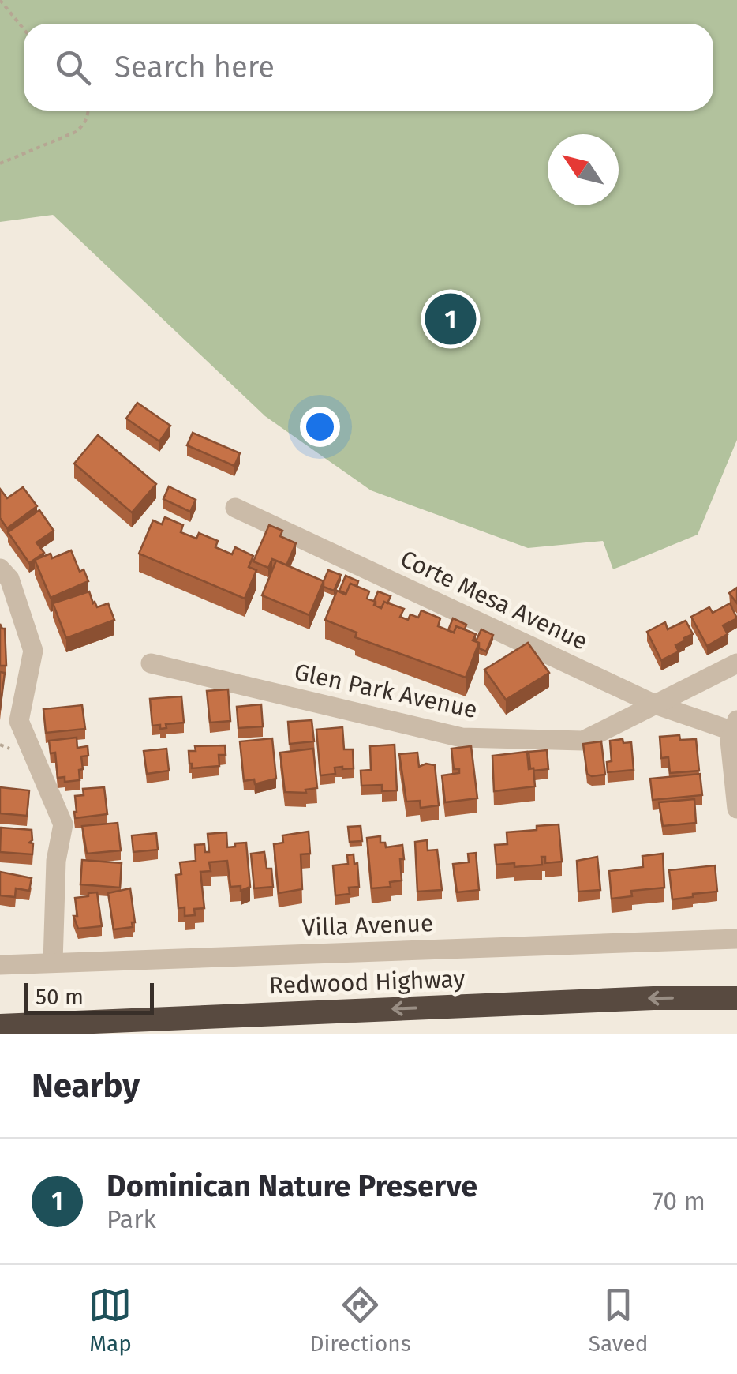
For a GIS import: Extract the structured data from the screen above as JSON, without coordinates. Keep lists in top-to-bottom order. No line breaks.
{"streets":{"highway":["Redwood Highway"],"street":["Corte Mesa Avenue","Glen Park Avenue","Villa Avenue"]},"crossings":[["Corte Mesa Avenue","Glen Park Avenue"]],"one_way":["Redwood Highway"],"scale_bar":"50 m","north":"top left","page":{"search":"Search here","pins":"1","scale":"50 m","heading":"Nearby","list":[{"mark":"1","name":"Dominican Nature Preserve","note":"Park","value":"70 m"}],"nav":["Map","Directions","Saved"]}}
